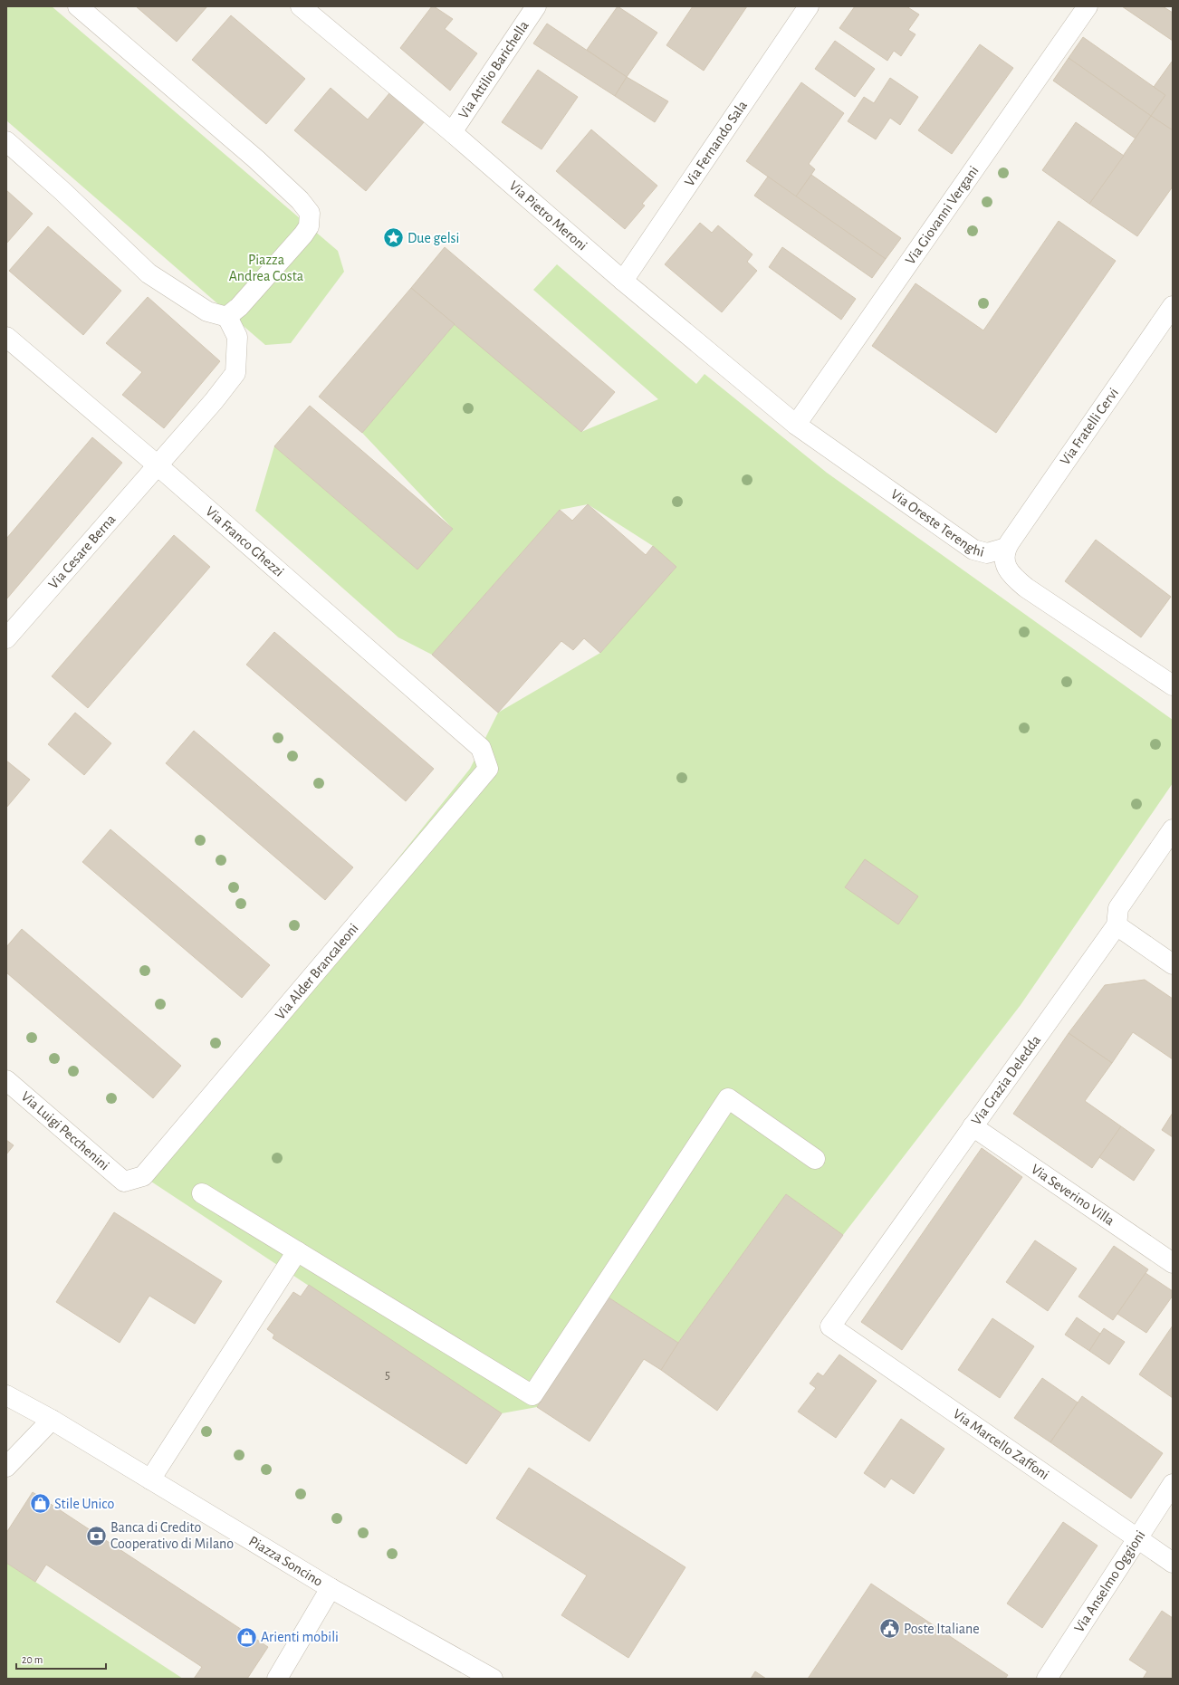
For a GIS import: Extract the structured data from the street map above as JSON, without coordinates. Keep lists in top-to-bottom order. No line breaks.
{"streets":{"street":["Via Attilio Barichella","Via Fernando Sala","Via Pietro Meroni","Via Giovanni Vergani","Via Fratelli Cervi","Via Oreste Terenghi","Via Franco Ghezzi","Via Cesare Berna","Via Alder Brancaleoni","Via Grazia Deledda","Via Luigi Pecchenini","Via Severino Villa","Via Marcello Zaffoni","Piazza Soncino","Via Anselmo Oggioni"]},"crossings":[["Via Attilio Barichella","Via Pietro Meroni"],["Via Fernando Sala","Via Pietro Meroni"],["Via Pietro Meroni","Via Giovanni Vergani"],["Via Pietro Meroni","Via Oreste Terenghi"],["Via Giovanni Vergani","Via Oreste Terenghi"],["Via Fratelli Cervi","Via Oreste Terenghi"],["Via Franco Ghezzi","Via Cesare Berna"],["Via Franco Ghezzi","Via Alder Brancaleoni"],["Via Alder Brancaleoni","Via Luigi Pecchenini"],["Via Grazia Deledda","Via Severino Villa"],["Via Grazia Deledda","Via Marcello Zaffoni"],["Via Marcello Zaffoni","Via Anselmo Oggioni"]],"parks":["Piazza Andrea Costa"],"places":{"place":["Due gelsi"],"shop":["Stile Unico","Arienti mobili"],"bank":["Banca di Credito Cooperativo di Milano"],"public building":["Poste Italiane"]},"house_numbers":["5"],"scale_bar":"20 m"}
